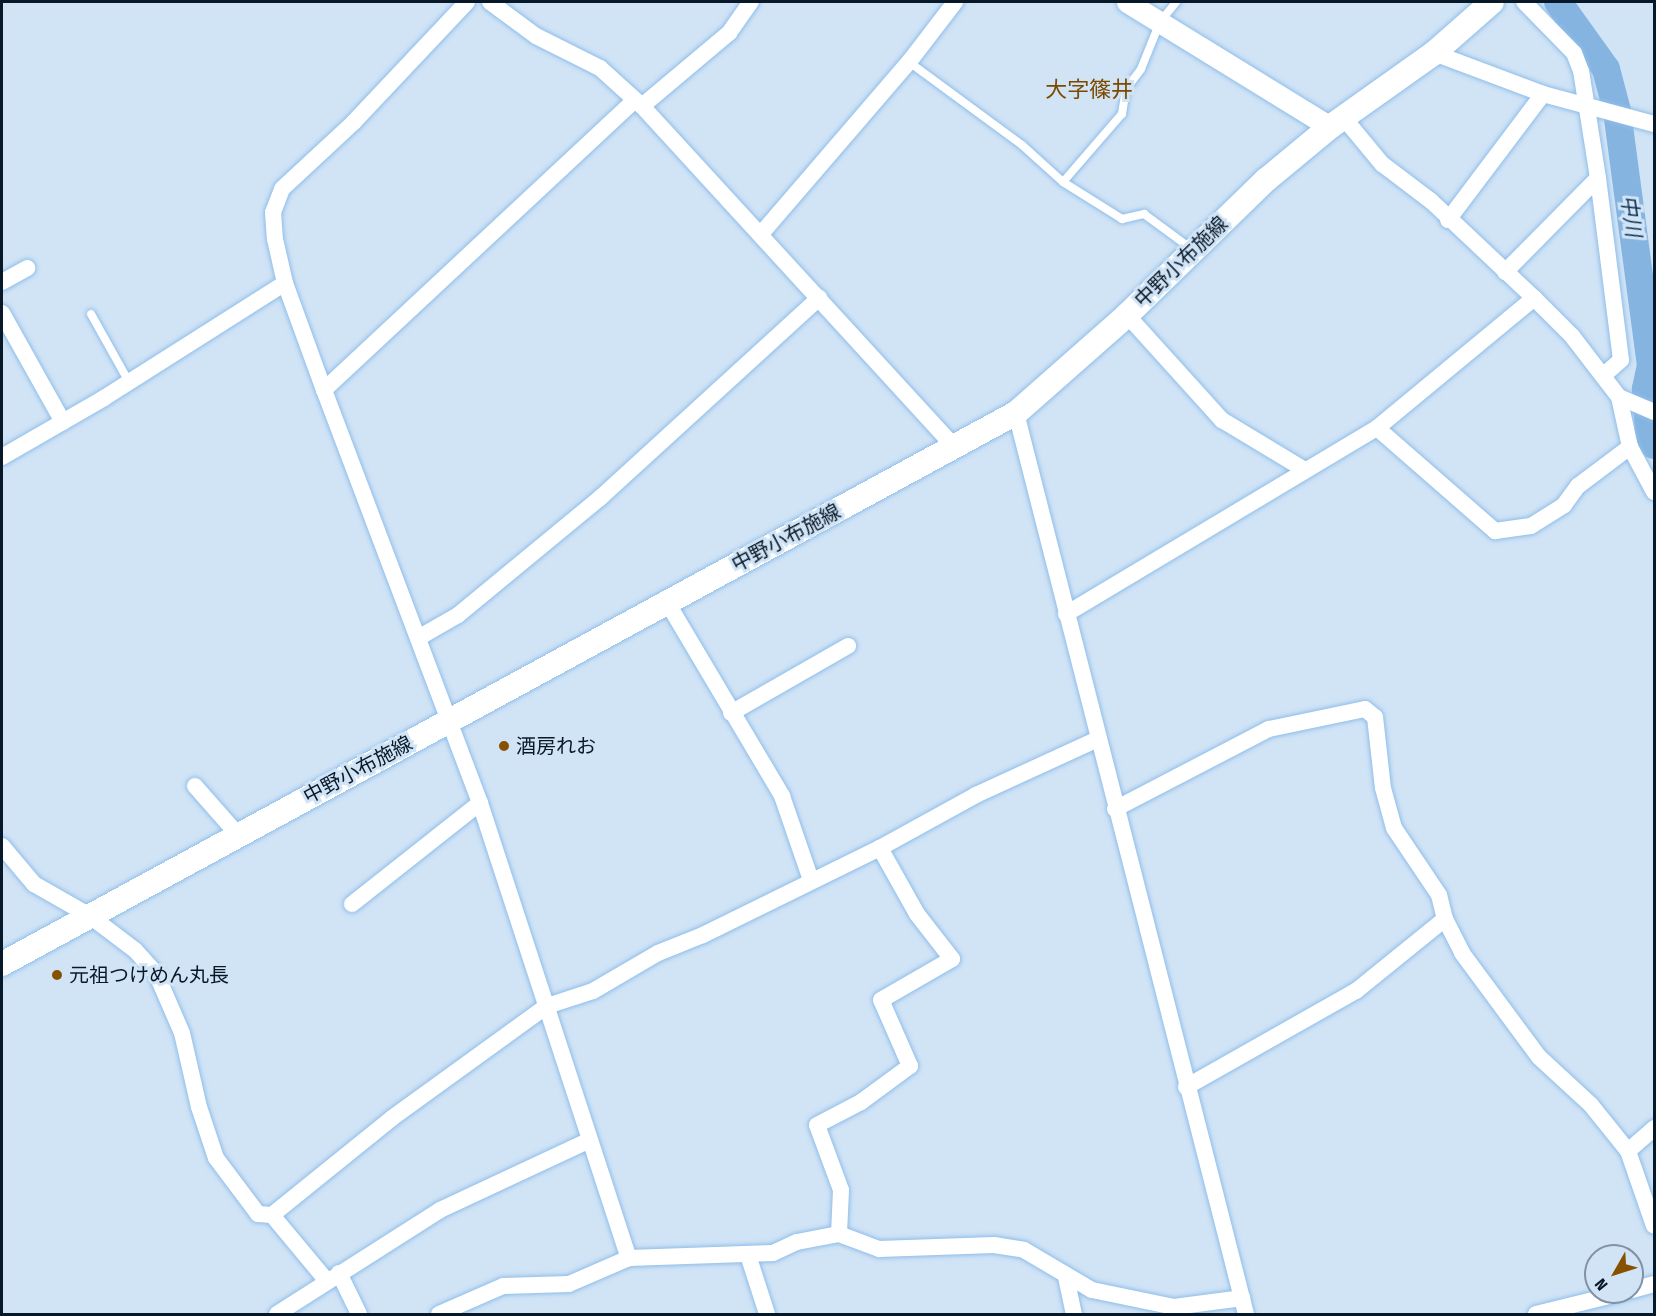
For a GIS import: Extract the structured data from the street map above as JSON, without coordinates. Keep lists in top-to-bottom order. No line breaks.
{"streets":{"main road":["中野小布施線"]},"districts":["大字篠井"],"water":["中川"],"places":["酒房れお","元祖つけめん丸長"],"north":"bottom left"}
